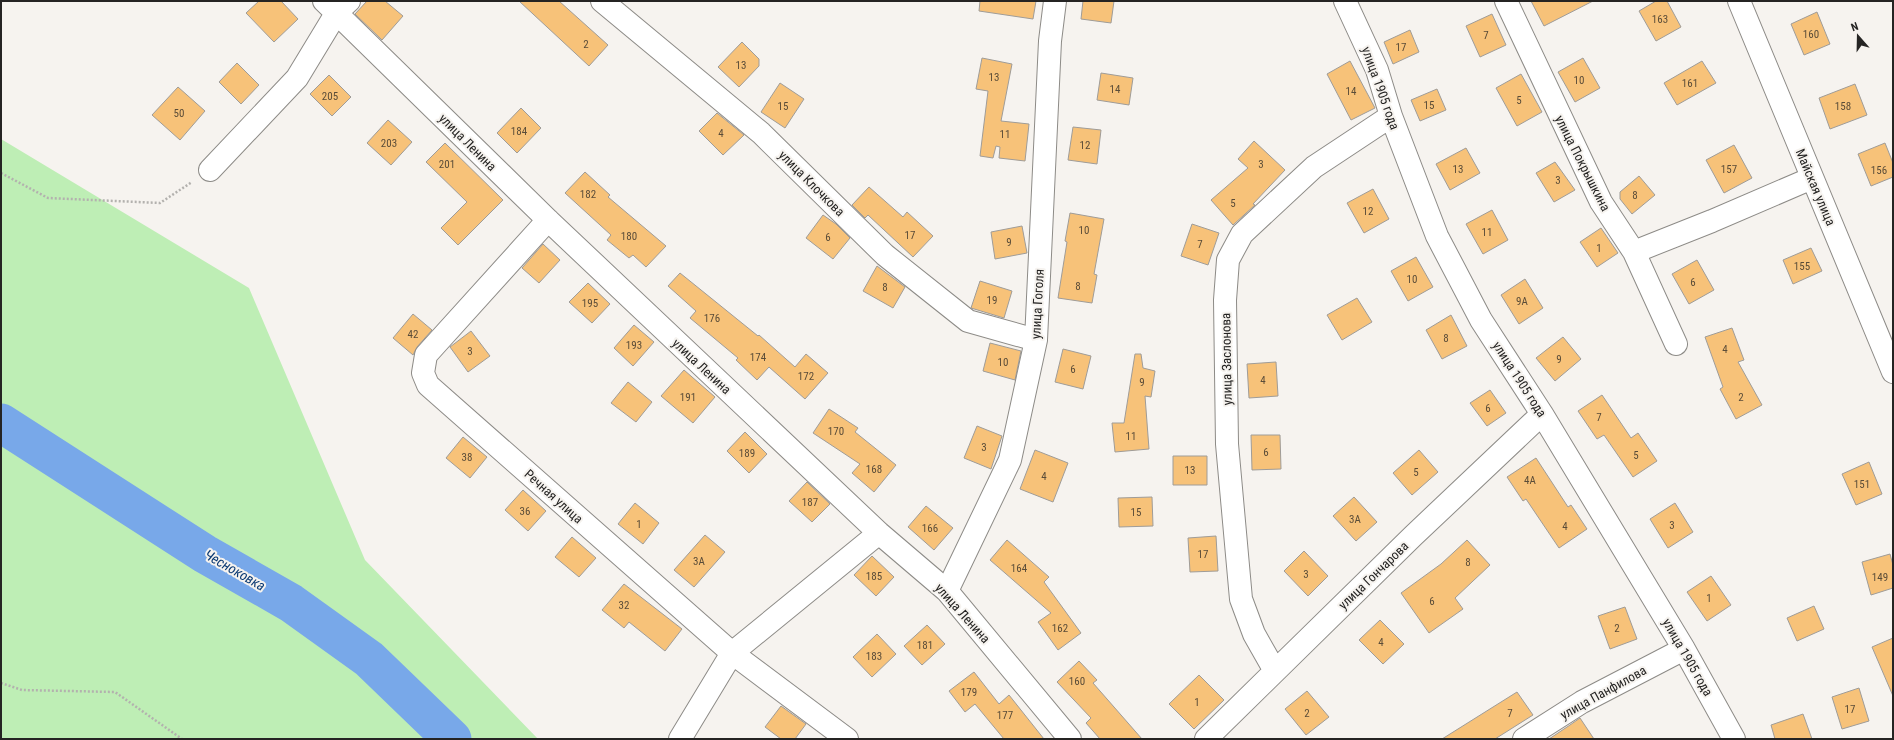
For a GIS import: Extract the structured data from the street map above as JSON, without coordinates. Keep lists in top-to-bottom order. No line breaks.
{"streets":{"street":["улица 1905 года","улица Ленина","улица Покрышкина","улица Клочкова","Майская улица","улица Гоголя","улица Заслонова","Речная улица","улица Гончарова","улица Панфилова"]},"crossings":[["улица 1905 года","улица Заслонова"],["улица 1905 года","улица Гончарова"],["улица 1905 года","улица Панфилова"],["улица Ленина","улица Гоголя"],["улица Ленина","Речная улица"],["улица Клочкова","улица Гоголя"],["улица Заслонова","улица Гончарова"]],"water":["Чесноковка"],"house_numbers":["163","160","7","2","17","13","13","10","161","14","14","205","5","15","15","158","50","184","4","11","203","12","201","3","13","157","156","3","182","8","5","12","10","11","17","180","6","9","7","1","155","10","6","8","8","19","9А","195","176","42","8","193","4","3","174","9","10","6","172","4","9","191","2","6","7","170","11","3","6","189","5","38","168","13","5","4","4А","151","187","36","15","3А","1","3","4","166","17","3А","8","164","3","185","149","1","6","32","162","2","4","181","183","160","179","1","17","2","7","177"],"north":"top"}
